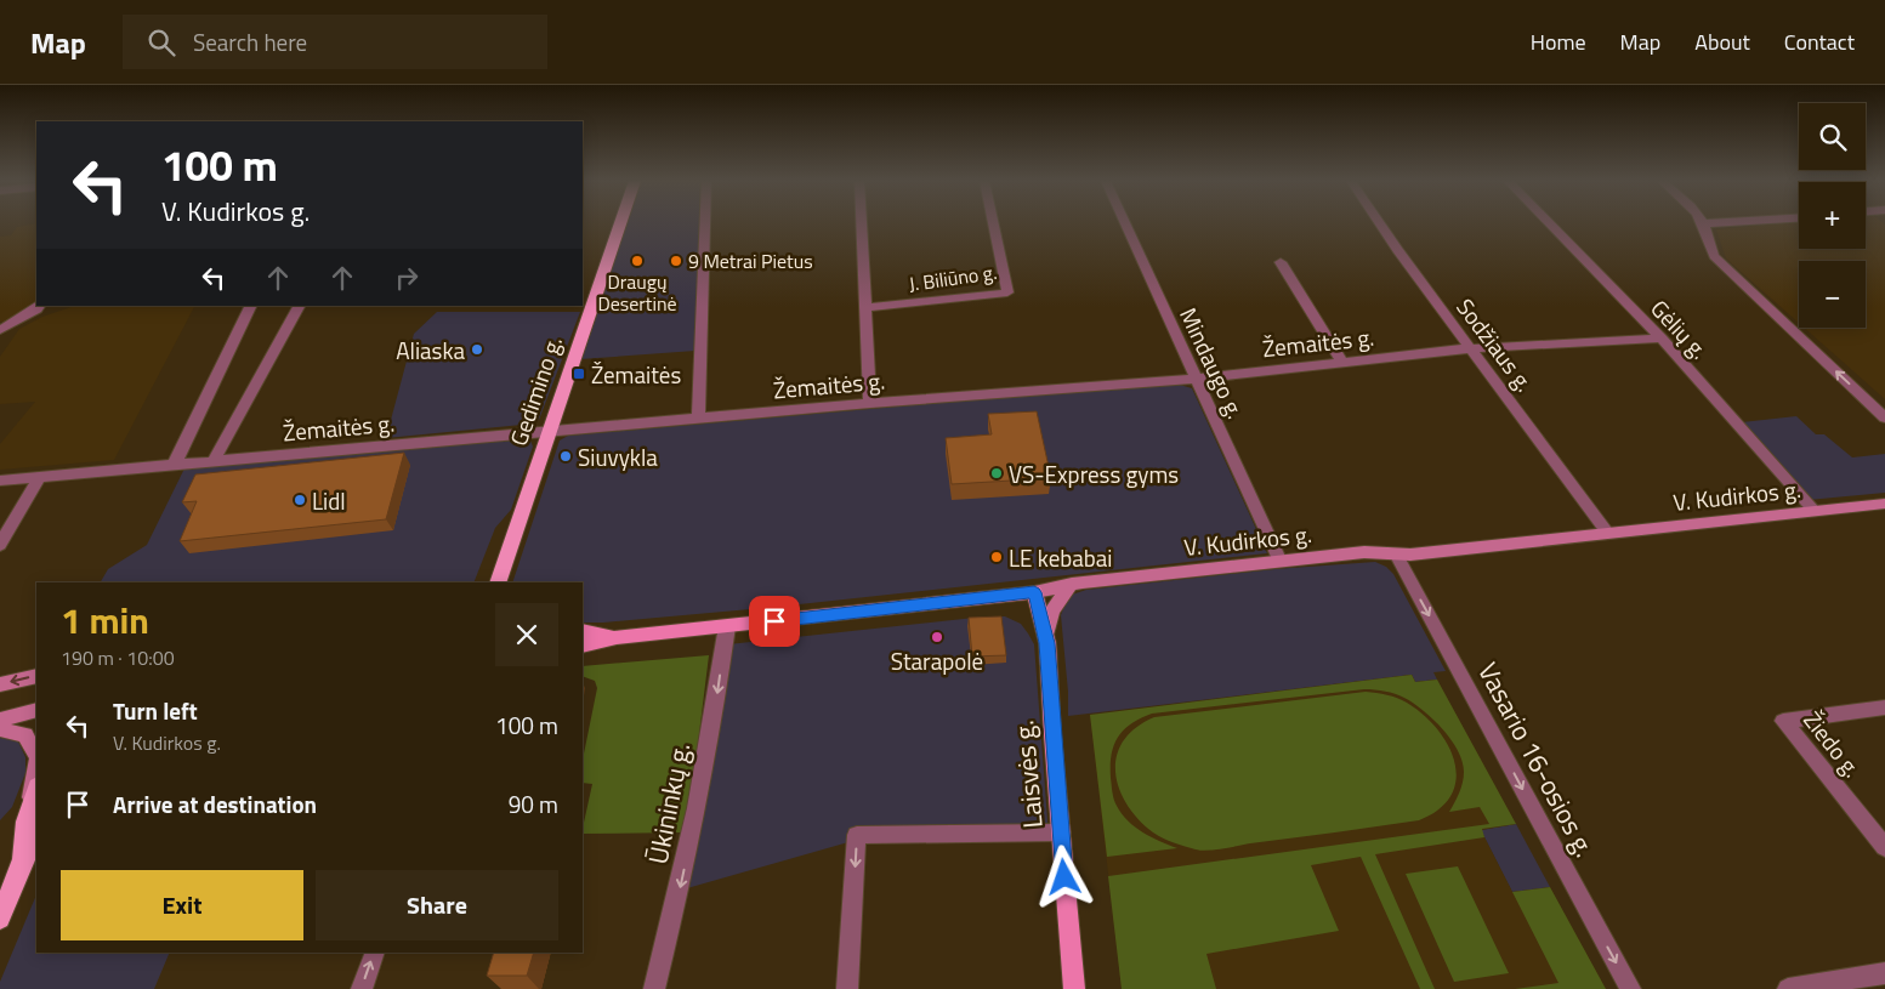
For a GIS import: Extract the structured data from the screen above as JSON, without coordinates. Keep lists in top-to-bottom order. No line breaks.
{"streets":{"highway":["Gedimino g."],"main road":["V. Kudirkos g.","Laisvės g."],"street":["J. Biliūno g.","Gėlių g.","Žemaitės g.","Sodžiaus g.","Mindaugo g.","Žiedo g.","Vasario 16-osios g.","Ūkininkų g."]},"crossings":[["Gėlių g.","Žemaitės g."],["Gėlių g.","V. Kudirkos g."],["Žemaitės g.","Sodžiaus g."],["Žemaitės g.","Mindaugo g."],["Žemaitės g.","Gedimino g."],["Sodžiaus g.","V. Kudirkos g."],["Mindaugo g.","V. Kudirkos g."],["V. Kudirkos g.","Vasario 16-osios g."],["V. Kudirkos g.","Laisvės g."],["V. Kudirkos g.","Ūkininkų g."]],"one_way":["Vasario 16-osios g.","Ūkininkų g."],"places":{"other":["Draugų Desertinė","9 Metrai Pietus","Aliaska","Siuvykla","VS-Express gyms","Lidl","LE kebabai","Starapolė"],"transit":["Žemaitės"]},"page":{"header":"Map","search":"Search here","nav":["Home","Map","About","Contact"],"map_buttons":["+","−"],"turn":["100 m","V. Kudirkos g."],"heading":["1 min","190 m · 10:00"],"list":[{"name":"Turn left","note":"V. Kudirkos g.","value":"100 m"},{"name":"Arrive at destination","value":"90 m"}],"buttons":["Exit","Share"]}}
